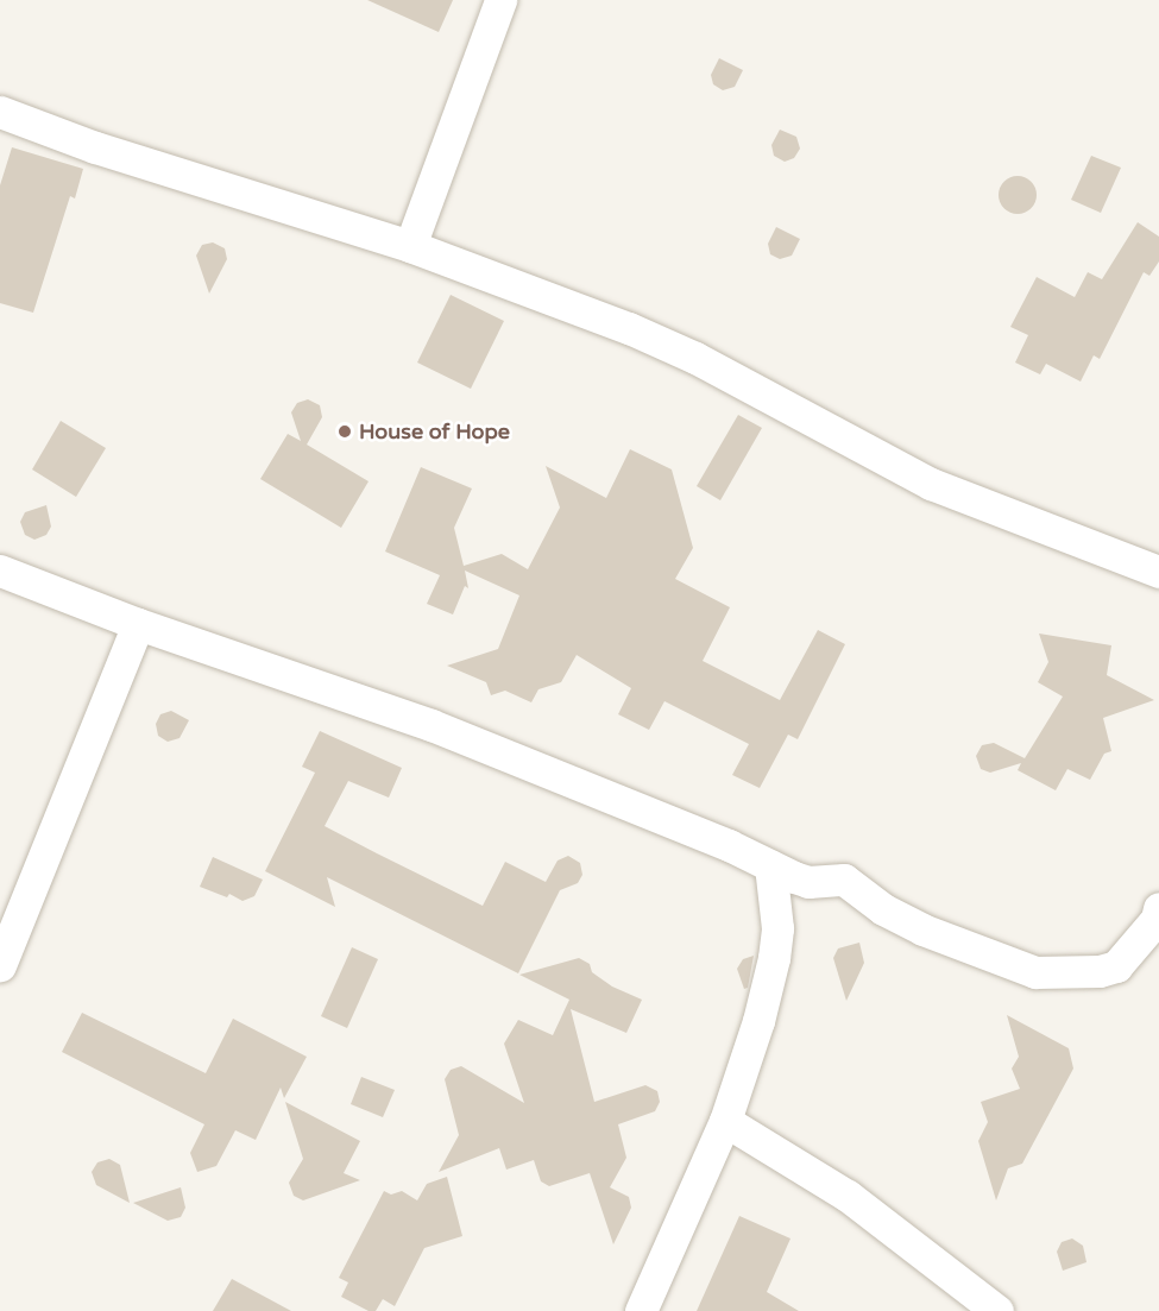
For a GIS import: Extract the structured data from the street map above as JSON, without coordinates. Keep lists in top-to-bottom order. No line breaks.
{"places":["House of Hope"]}
